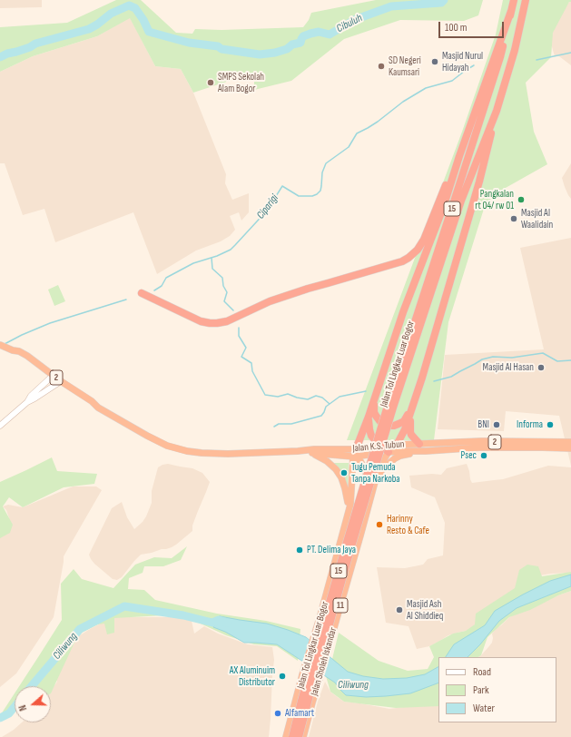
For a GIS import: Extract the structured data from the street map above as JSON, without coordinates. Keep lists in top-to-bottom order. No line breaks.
{"streets":{"highway":["15","Jalan Tol Lingkar Luar Bogor","2","Jalan K.S. Tubun","11","Jalan Sholeh Iskandar"]},"crossings":[["2","Jalan K.S. Tubun"],["2","Jalan Sholeh Iskandar"],["Jalan K.S. Tubun","Jalan Sholeh Iskandar"]],"water":["Cibuluh","Ciparigi","Ciliwung"],"places":["Masjid Nurul Hidayah","SD Negeri Kaumsari","SMPS Sekolah Alam Bogor","Pangkalan rt 04/ rw 01","Masjid Al Waalidain","Masjid Al Hasan","BNI","Informa","Psec","Tugu Pemuda Tanpa Narkoba","Harinny Resto & Cafe","PT. Delima Jaya","Masjid Ash Al Shiddieq","AX Aluminuim Distributor","Alfamart"],"legend":["Road","Park","Water"],"scale_bar":"100 m","north":"left"}
